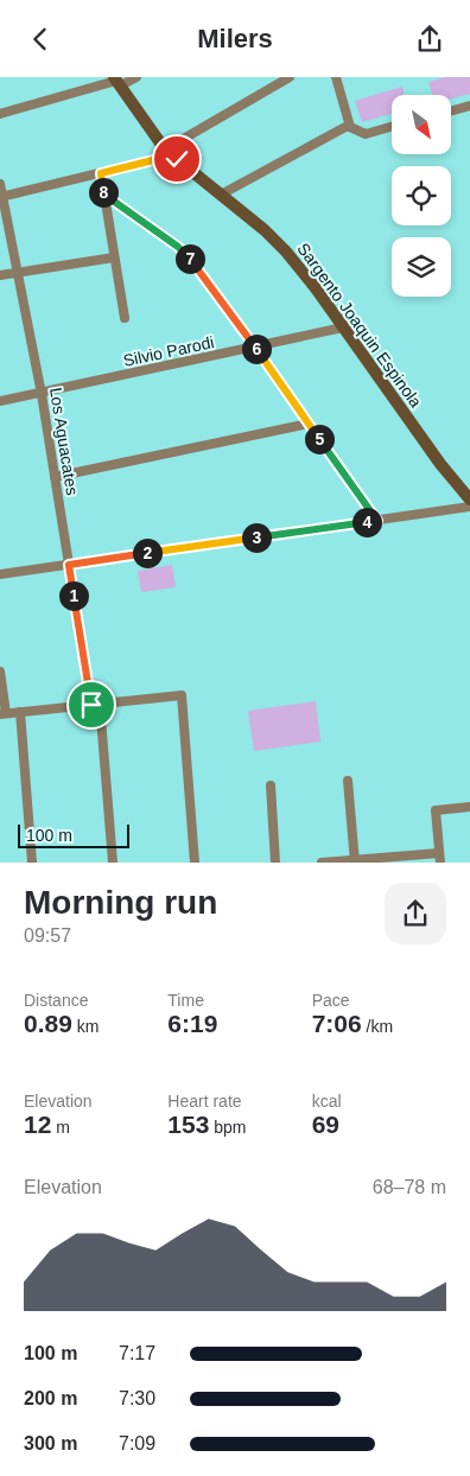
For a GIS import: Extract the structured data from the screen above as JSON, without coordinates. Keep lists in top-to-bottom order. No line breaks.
{"streets":{"street":["Sargento Joaquin Espinola","Silvio Parodi","Los Aguacates"]},"crossings":[["Sargento Joaquin Espinola","Silvio Parodi"],["Silvio Parodi","Los Aguacates"]],"scale_bar":"100 m","north":"bottom right","page":{"header":"Milers","pins":["8","7","6","5","4","3","2","1"],"scale":"100 m","heading":["Morning run","09:57"],"stats":[["Distance","0.89 km"],["Time","6:19"],["Pace","7:06 /km"],["Elevation","12 m"],["Heart rate","153 bpm"],["kcal","69"]],"chart":["Elevation","68–78 m"],"list":[{"name":"100 m","note":"7:17"},{"name":"200 m","note":"7:30"},{"name":"300 m","note":"7:09"}]}}
